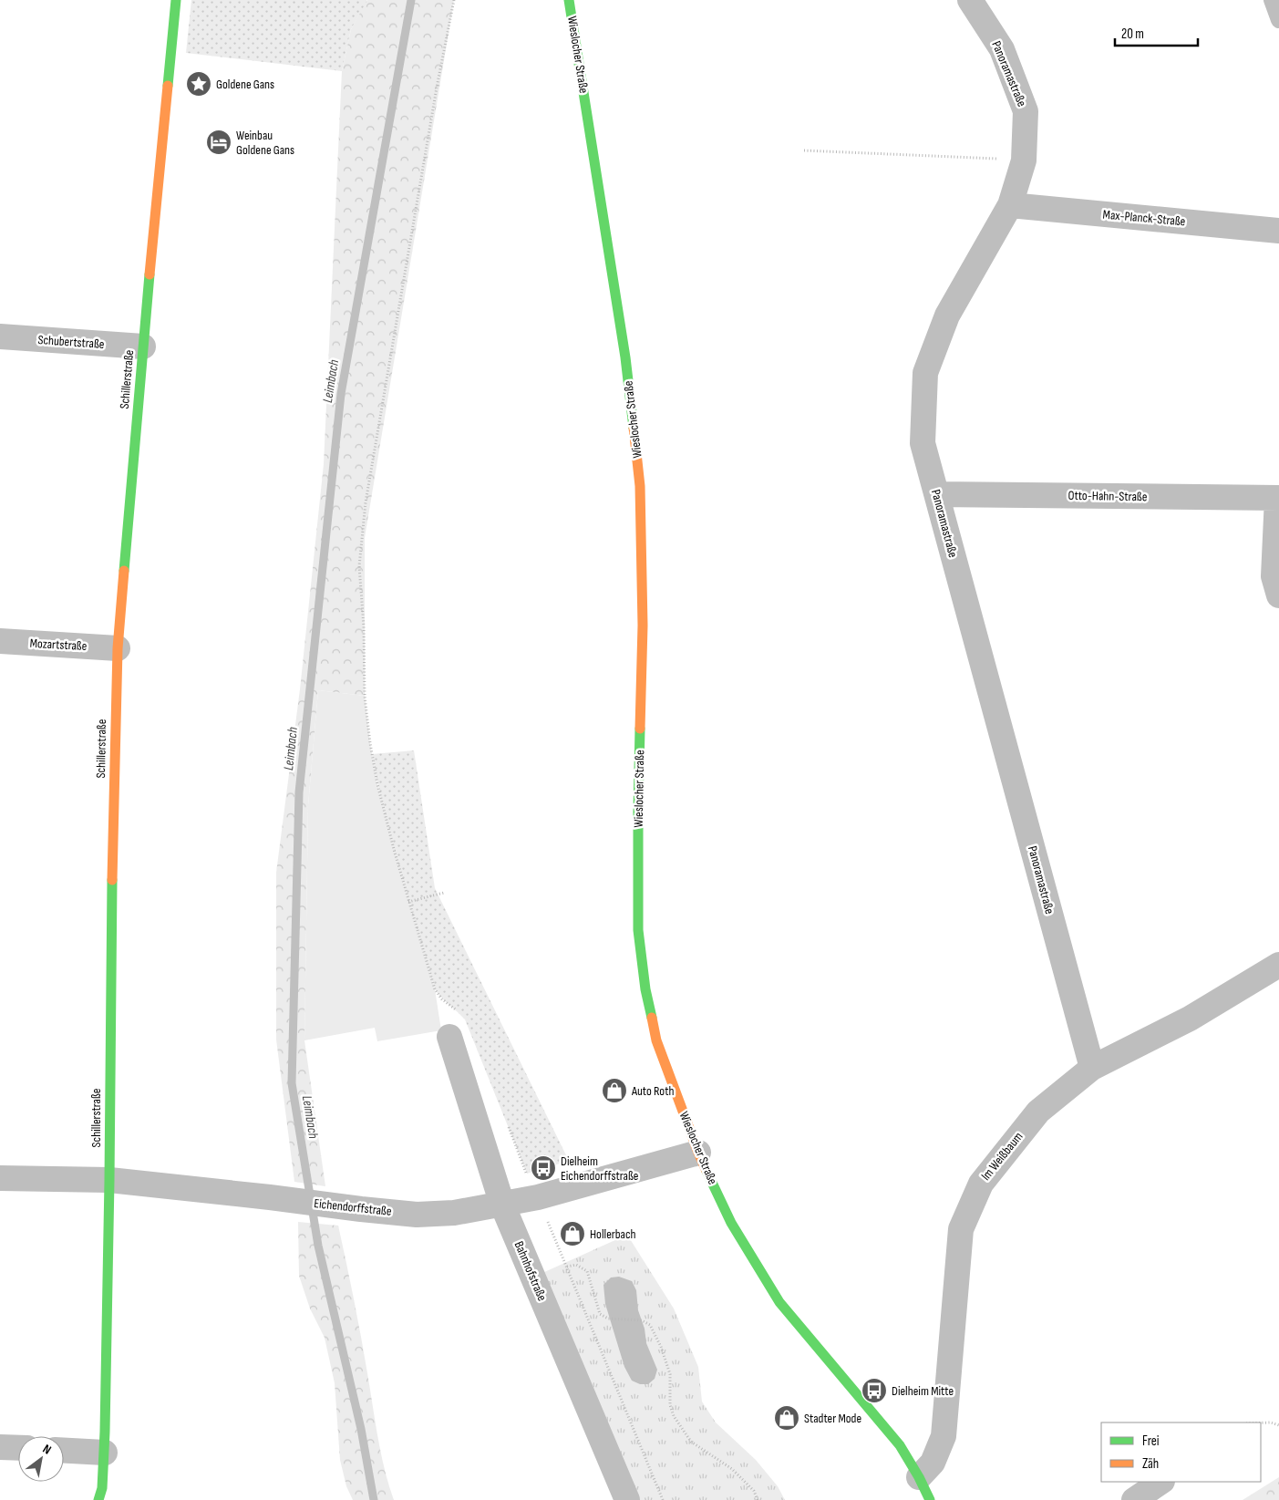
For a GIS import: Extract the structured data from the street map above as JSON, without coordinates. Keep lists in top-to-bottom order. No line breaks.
{"streets":{"main road":["Wieslocher Straße","Schillerstraße"],"street":["Panoramastraße","Max-Planck-Straße","Schubertstraße","Otto-Hahn-Straße","Mozartstraße","Im Weißbaum","Eichendorffstraße","Bahnhofstraße"]},"crossings":[["Wieslocher Straße","Im Weißbaum"],["Wieslocher Straße","Eichendorffstraße"],["Panoramastraße","Max-Planck-Straße"],["Panoramastraße","Otto-Hahn-Straße"],["Panoramastraße","Im Weißbaum"],["Schubertstraße","Schillerstraße"],["Schillerstraße","Mozartstraße"],["Schillerstraße","Eichendorffstraße"],["Eichendorffstraße","Bahnhofstraße"]],"water":["Leimbach"],"places":{"place":["Goldene Gans"],"hotel":["Weinbau Goldene Gans"],"shop":["Auto Roth","Hollerbach","Stadter Mode"],"bus stop":["Dielheim Eichendorffstraße","Dielheim Mitte"]},"legend":["Frei","Zäh"],"scale_bar":"20 m","north":"top right"}
